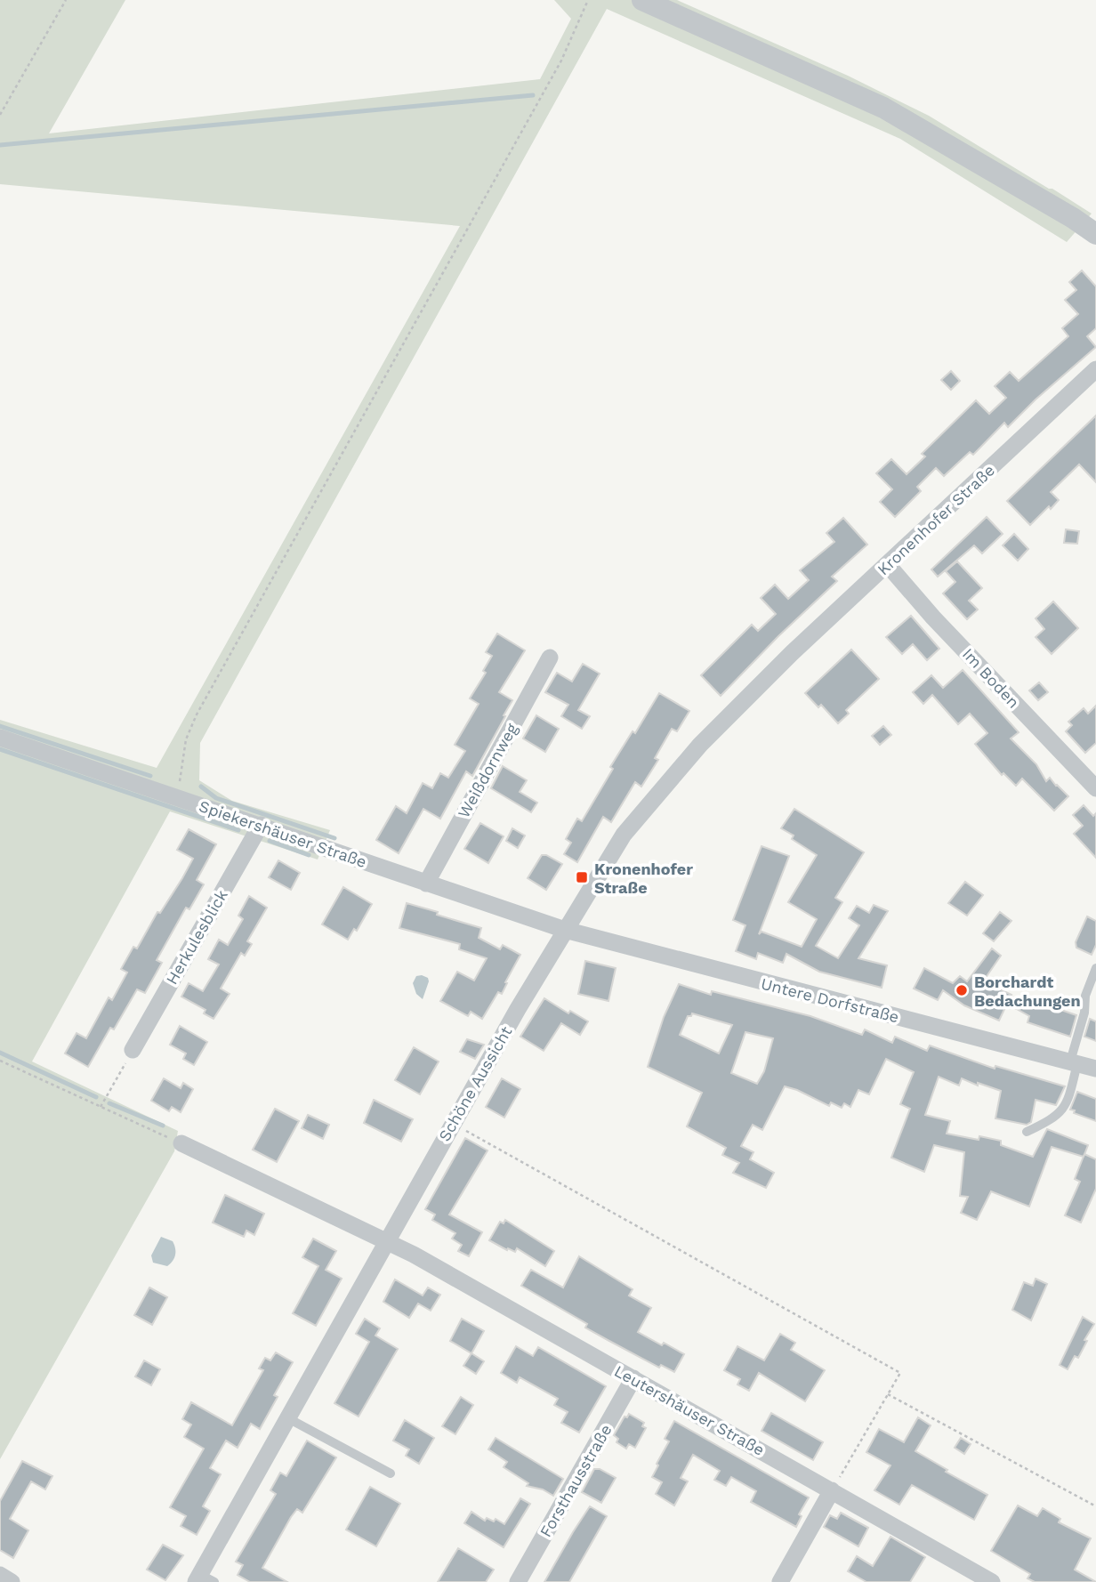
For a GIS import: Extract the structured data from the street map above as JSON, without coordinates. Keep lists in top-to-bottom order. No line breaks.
{"streets":{"street":["Kronenhofer Straße","Im Boden","Weißdornweg","Spiekershäuser Straße","Herkulesblick","Untere Dorfstraße","Schöne Aussicht","Leutershäuser Straße","Forsthausstraße"]},"crossings":[["Kronenhofer Straße","Im Boden"],["Kronenhofer Straße","Spiekershäuser Straße"],["Kronenhofer Straße","Untere Dorfstraße"],["Kronenhofer Straße","Schöne Aussicht"],["Weißdornweg","Spiekershäuser Straße"],["Spiekershäuser Straße","Herkulesblick"],["Spiekershäuser Straße","Untere Dorfstraße"],["Spiekershäuser Straße","Schöne Aussicht"],["Untere Dorfstraße","Schöne Aussicht"],["Schöne Aussicht","Leutershäuser Straße"],["Leutershäuser Straße","Forsthausstraße"]],"places":{"transit":["Kronenhofer Straße"],"other":["Borchardt Bedachungen"]}}
